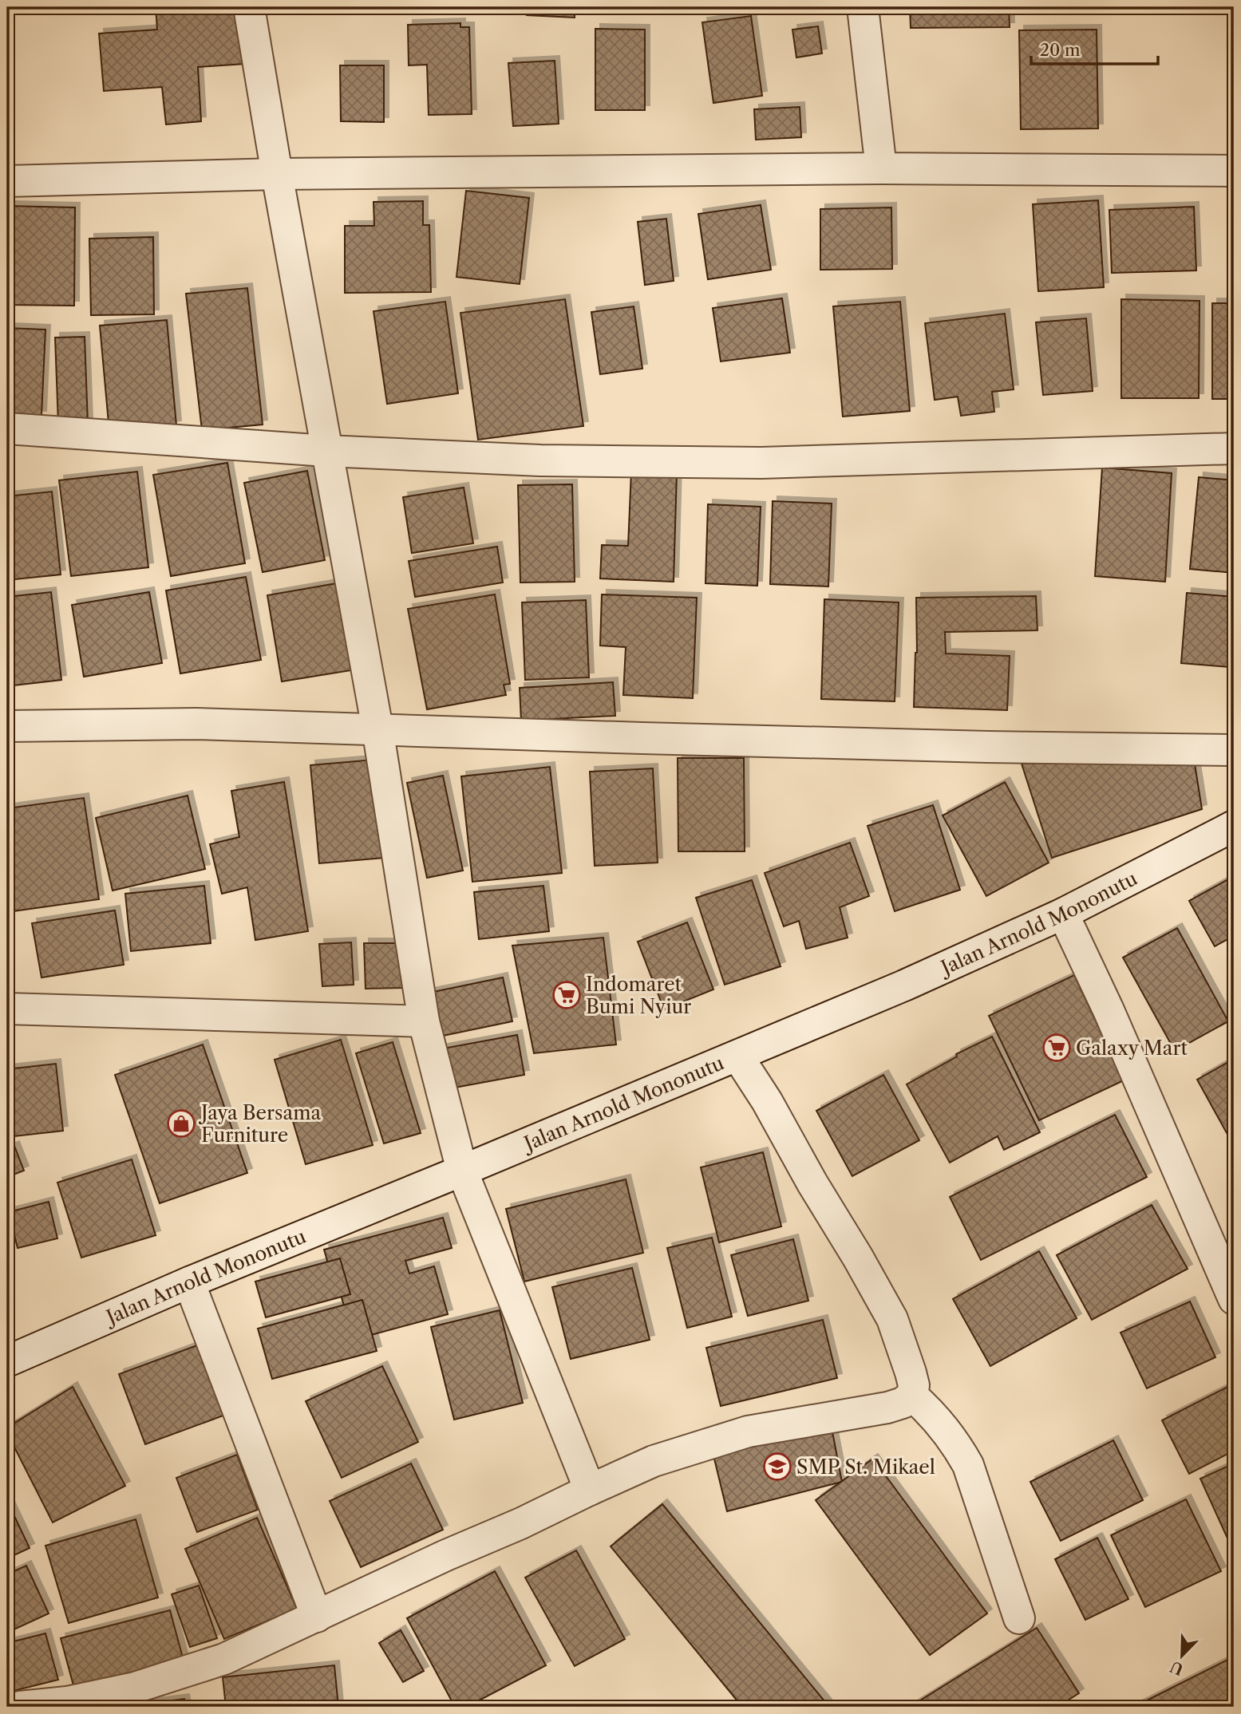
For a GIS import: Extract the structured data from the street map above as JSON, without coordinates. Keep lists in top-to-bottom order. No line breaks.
{"streets":{"street":["Jalan Arnold Mononutu"]},"places":{"supermarket":["Indomaret Bumi Nyiur","Galaxy Mart"],"shop":["Jaya Bersama Furniture"],"school or university":["SMP St. Mikael"]},"scale_bar":"20 m","north":"bottom left"}
